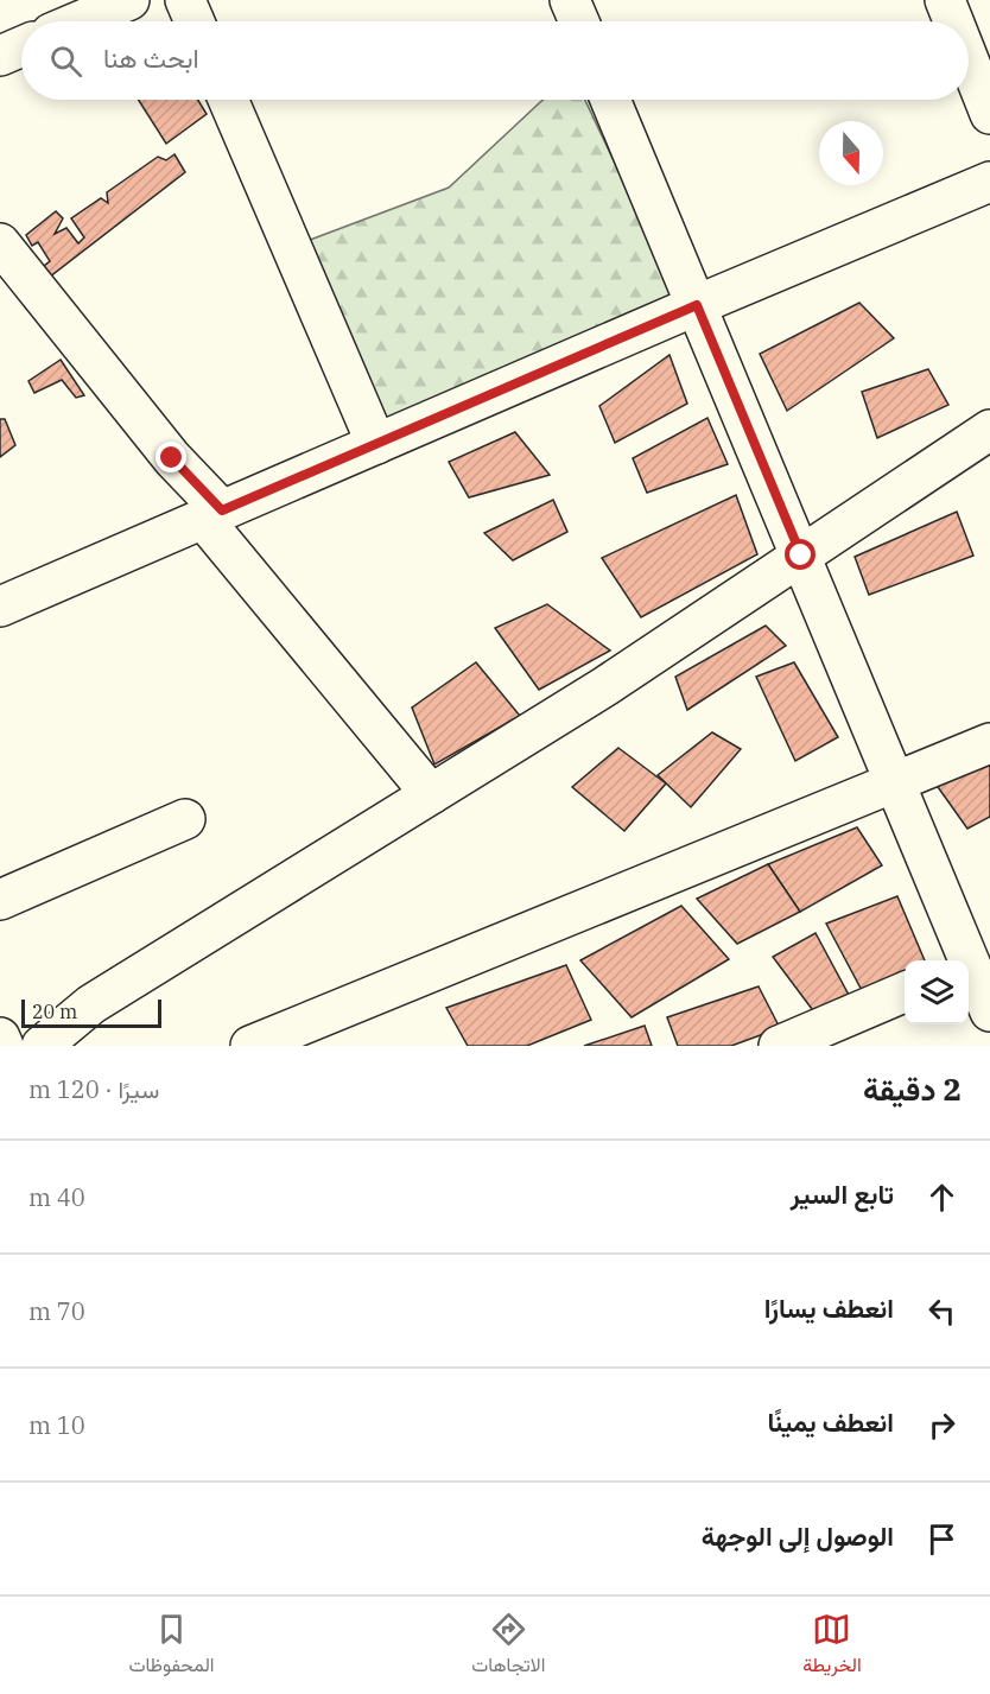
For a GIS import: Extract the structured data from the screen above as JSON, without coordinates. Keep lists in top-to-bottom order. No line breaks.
{"scale_bar":"20 m","north":"bottom","page":{"search":"ابحث هنا","scale":"20 m","heading":["2 دقيقة","سيرًا · 120 m"],"list":[["تابع السير","40 m"],["انعطف يسارًا","70 m"],["انعطف يمينًا","10 m"],"الوصول إلى الوجهة"],"nav":["الخريطة","الاتجاهات","المحفوظات"]}}
